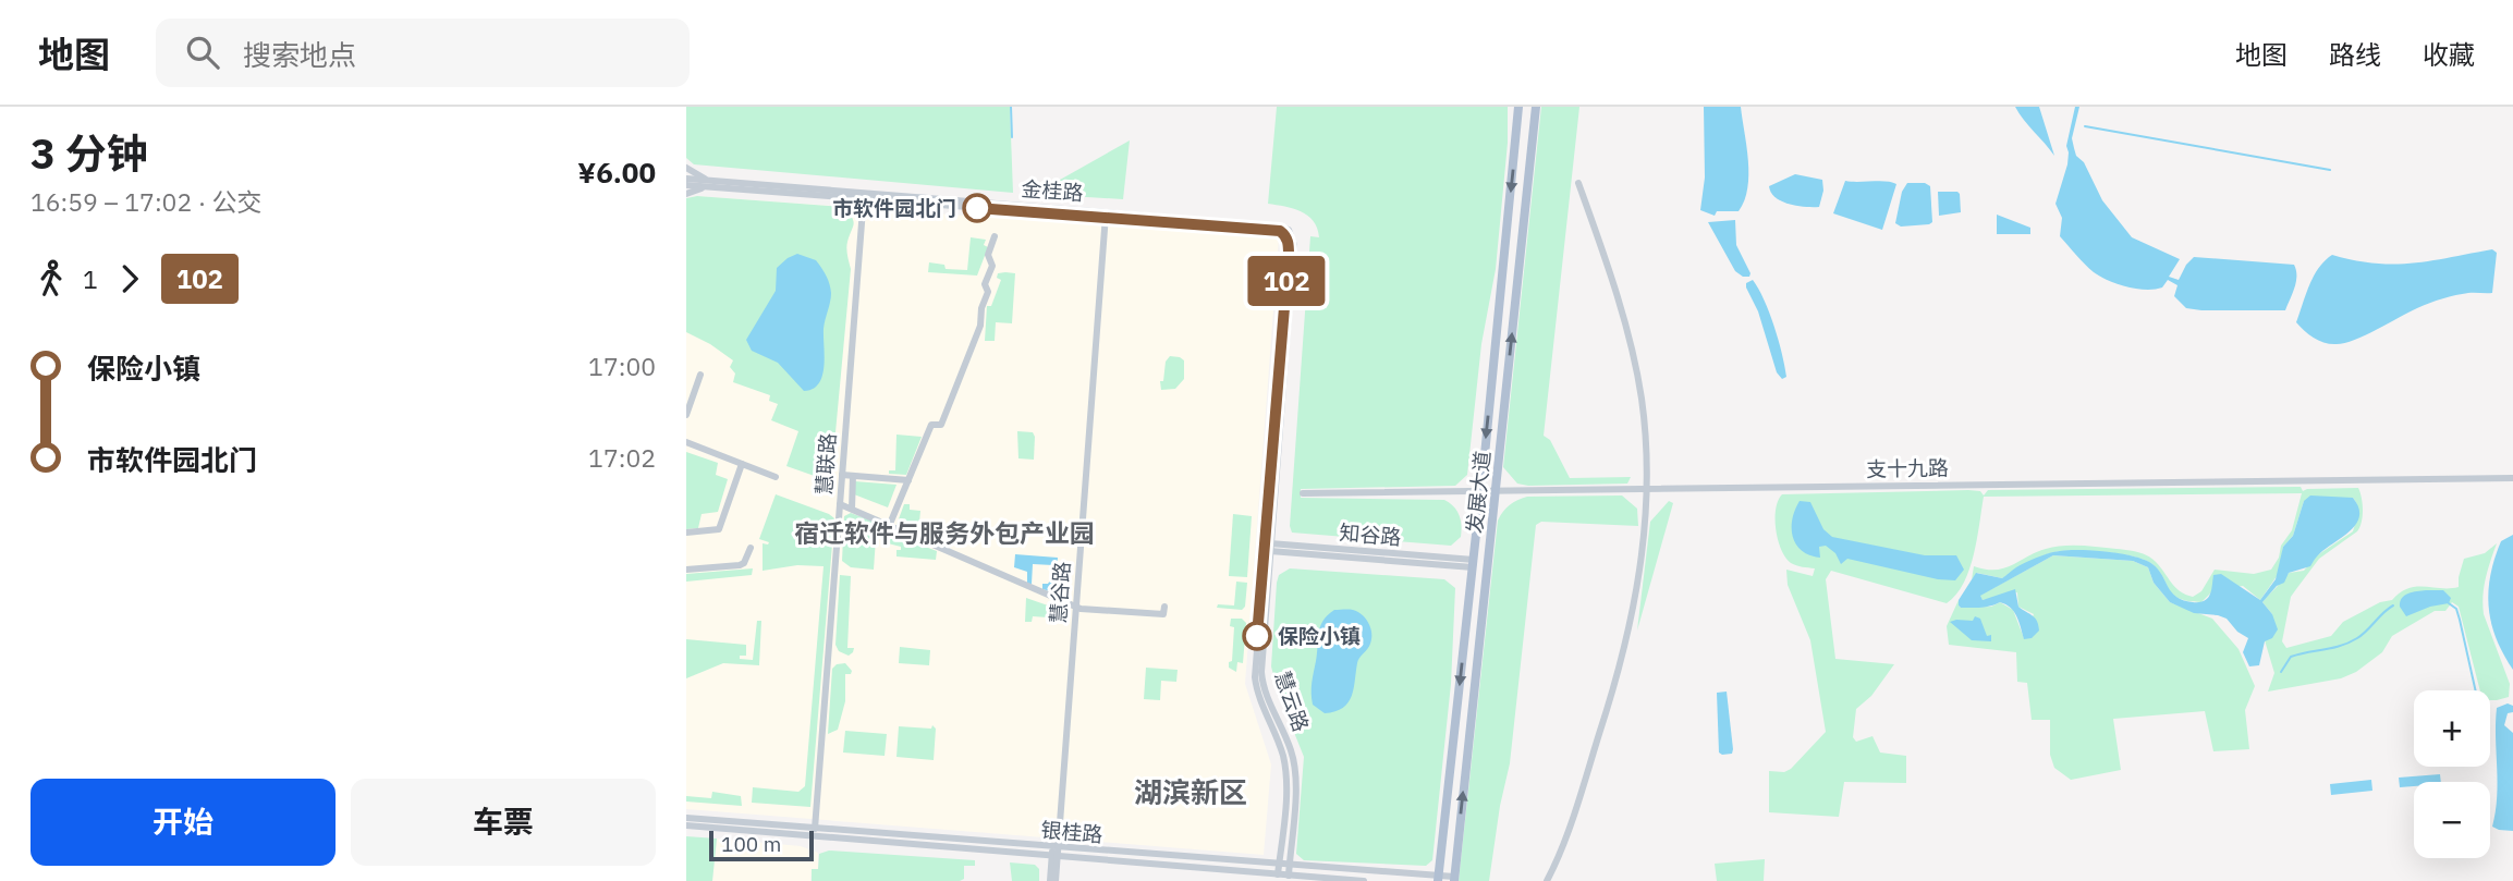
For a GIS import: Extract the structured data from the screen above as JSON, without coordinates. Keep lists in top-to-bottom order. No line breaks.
{"streets":{"main road":["发展大道"],"street":["金桂路","慧联路","支十九路","知谷路","慧谷路","慧云路","银桂路"]},"crossings":[["金桂路","慧联路"],["金桂路","慧谷路"],["金桂路","慧云路"],["慧联路","银桂路"],["支十九路","发展大道"],["发展大道","知谷路"],["发展大道","银桂路"],["知谷路","慧云路"],["慧谷路","银桂路"],["慧云路","银桂路"]],"districts":["宿迁软件与服务外包产业园","湖滨新区"],"places":["市软件园北门","保险小镇"],"lines":["bus line 102"],"scale_bar":"100 m","page":{"header":"地图","search":"搜索地点","nav":["地图","路线","收藏"],"heading":["3 分钟","16:59 – 17:02 · 公交","¥6.00"],"on_map":"102","legs":["1","102"],"list":[{"name":"保险小镇","value":"17:00"},{"name":"市软件园北门","value":"17:02"}],"map_buttons":["+","−"],"buttons":["开始","车票"],"scale":"100 m"}}
